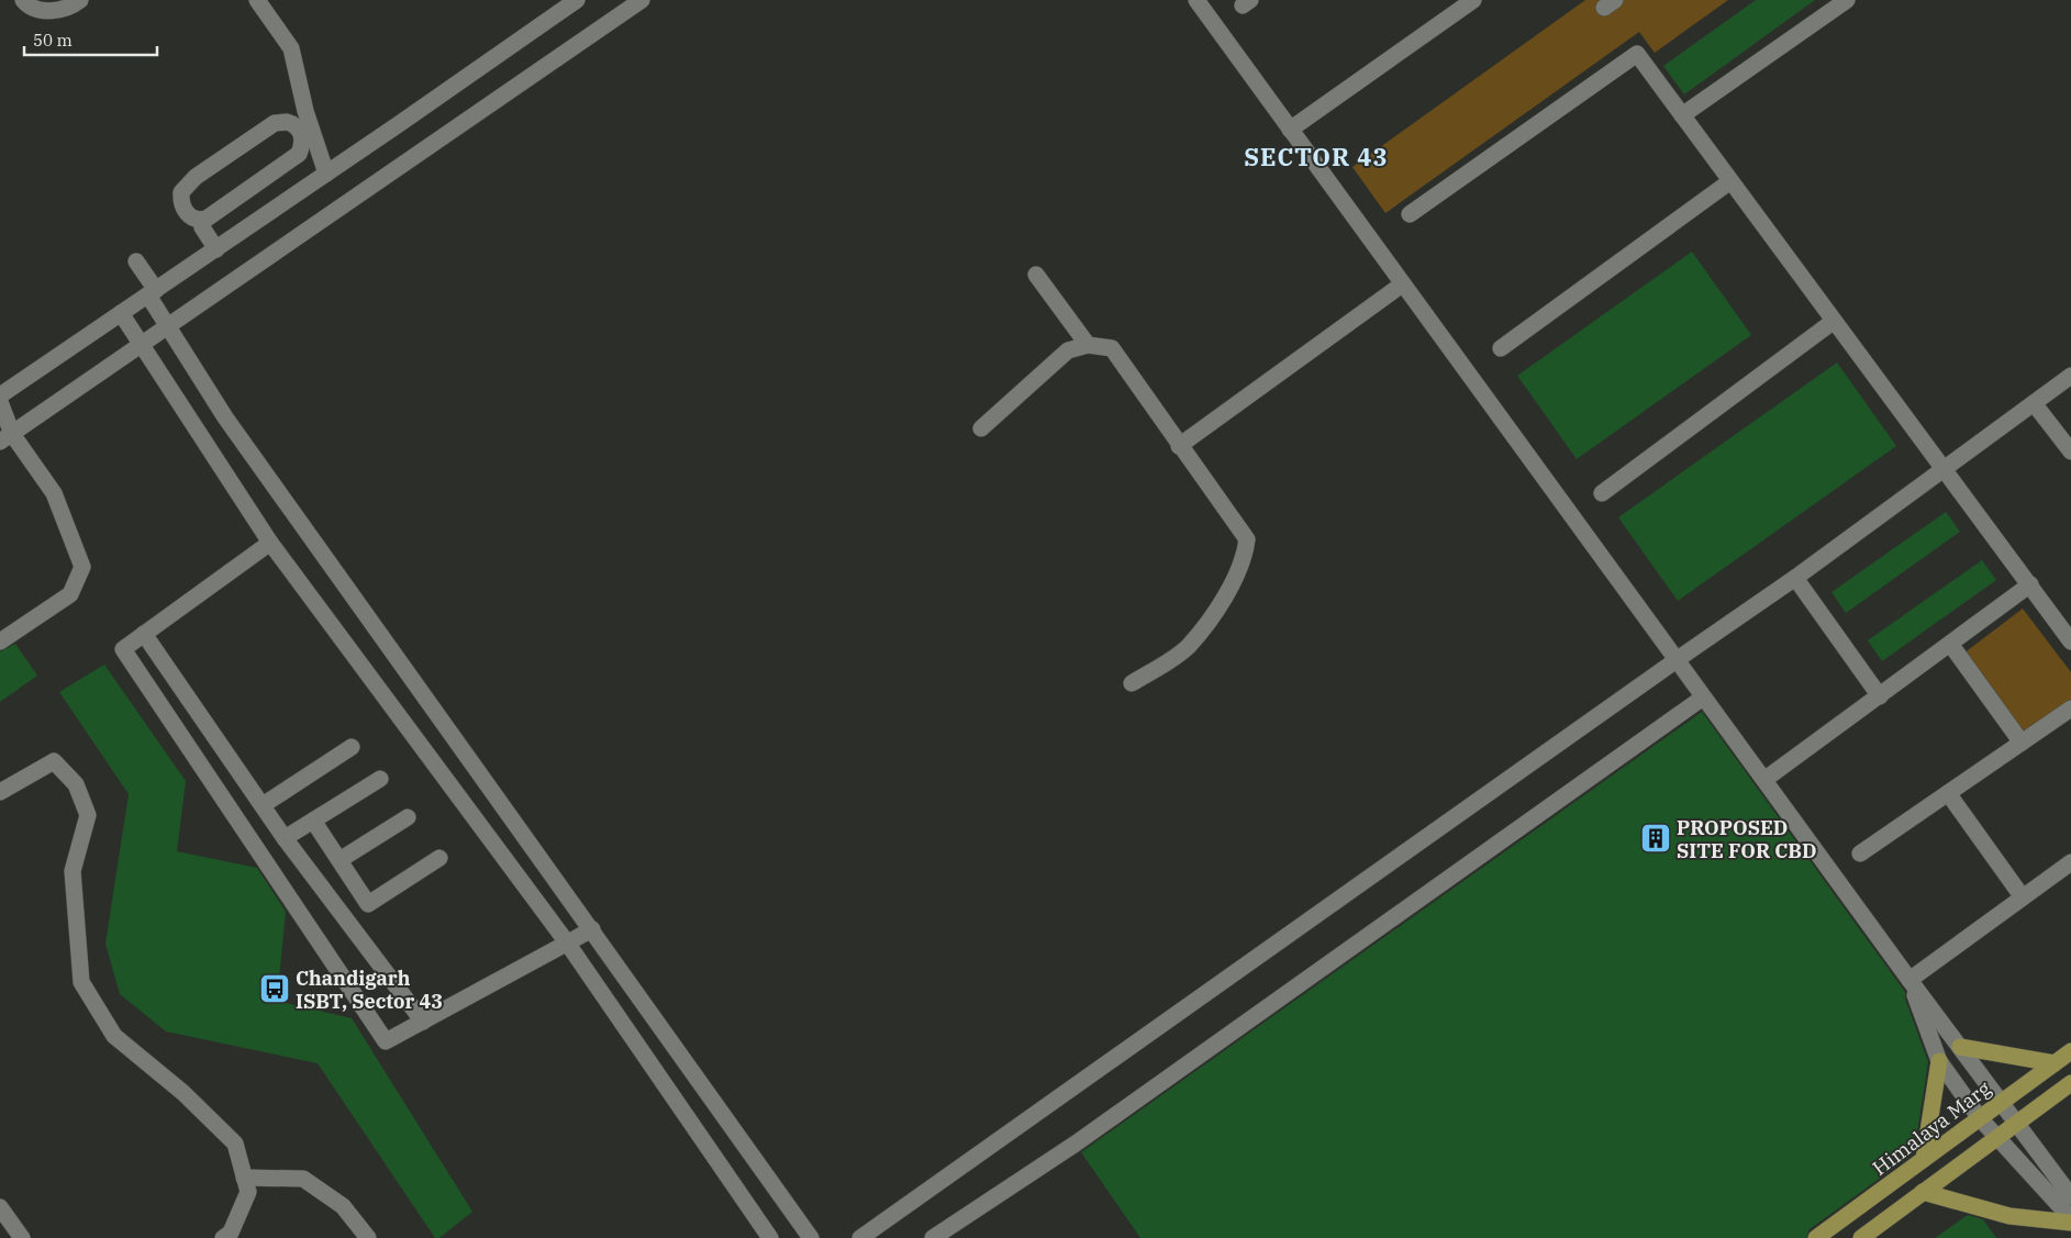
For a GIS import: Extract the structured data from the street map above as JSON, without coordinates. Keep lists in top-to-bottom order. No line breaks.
{"streets":{"main road":["Himalaya Marg"]},"districts":["SECTOR 43"],"places":{"building":["PROPOSED SITE FOR CBD"],"bus stop":["Chandigarh ISBT, Sector 43"]},"scale_bar":"50 m"}
